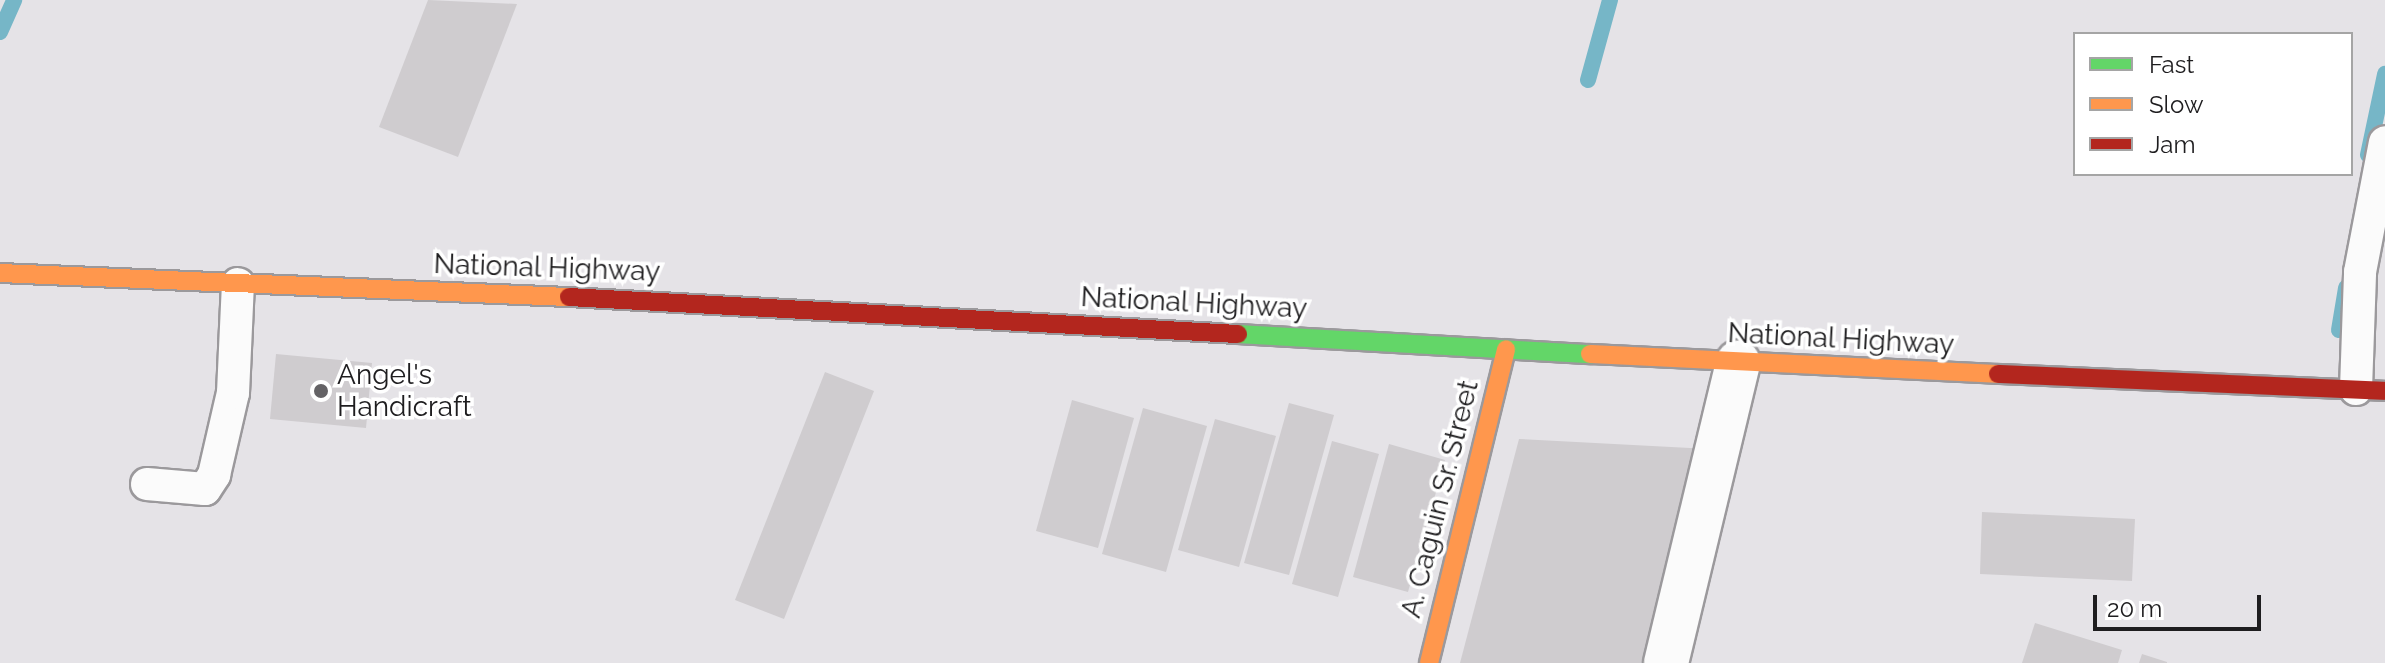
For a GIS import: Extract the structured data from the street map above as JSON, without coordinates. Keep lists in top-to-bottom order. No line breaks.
{"streets":{"main road":["National Highway","A. Caguin Sr. Street"]},"crossings":[["National Highway","A. Caguin Sr. Street"]],"places":["Angel's Handicraft"],"legend":["Fast","Slow","Jam"],"scale_bar":"20 m"}
